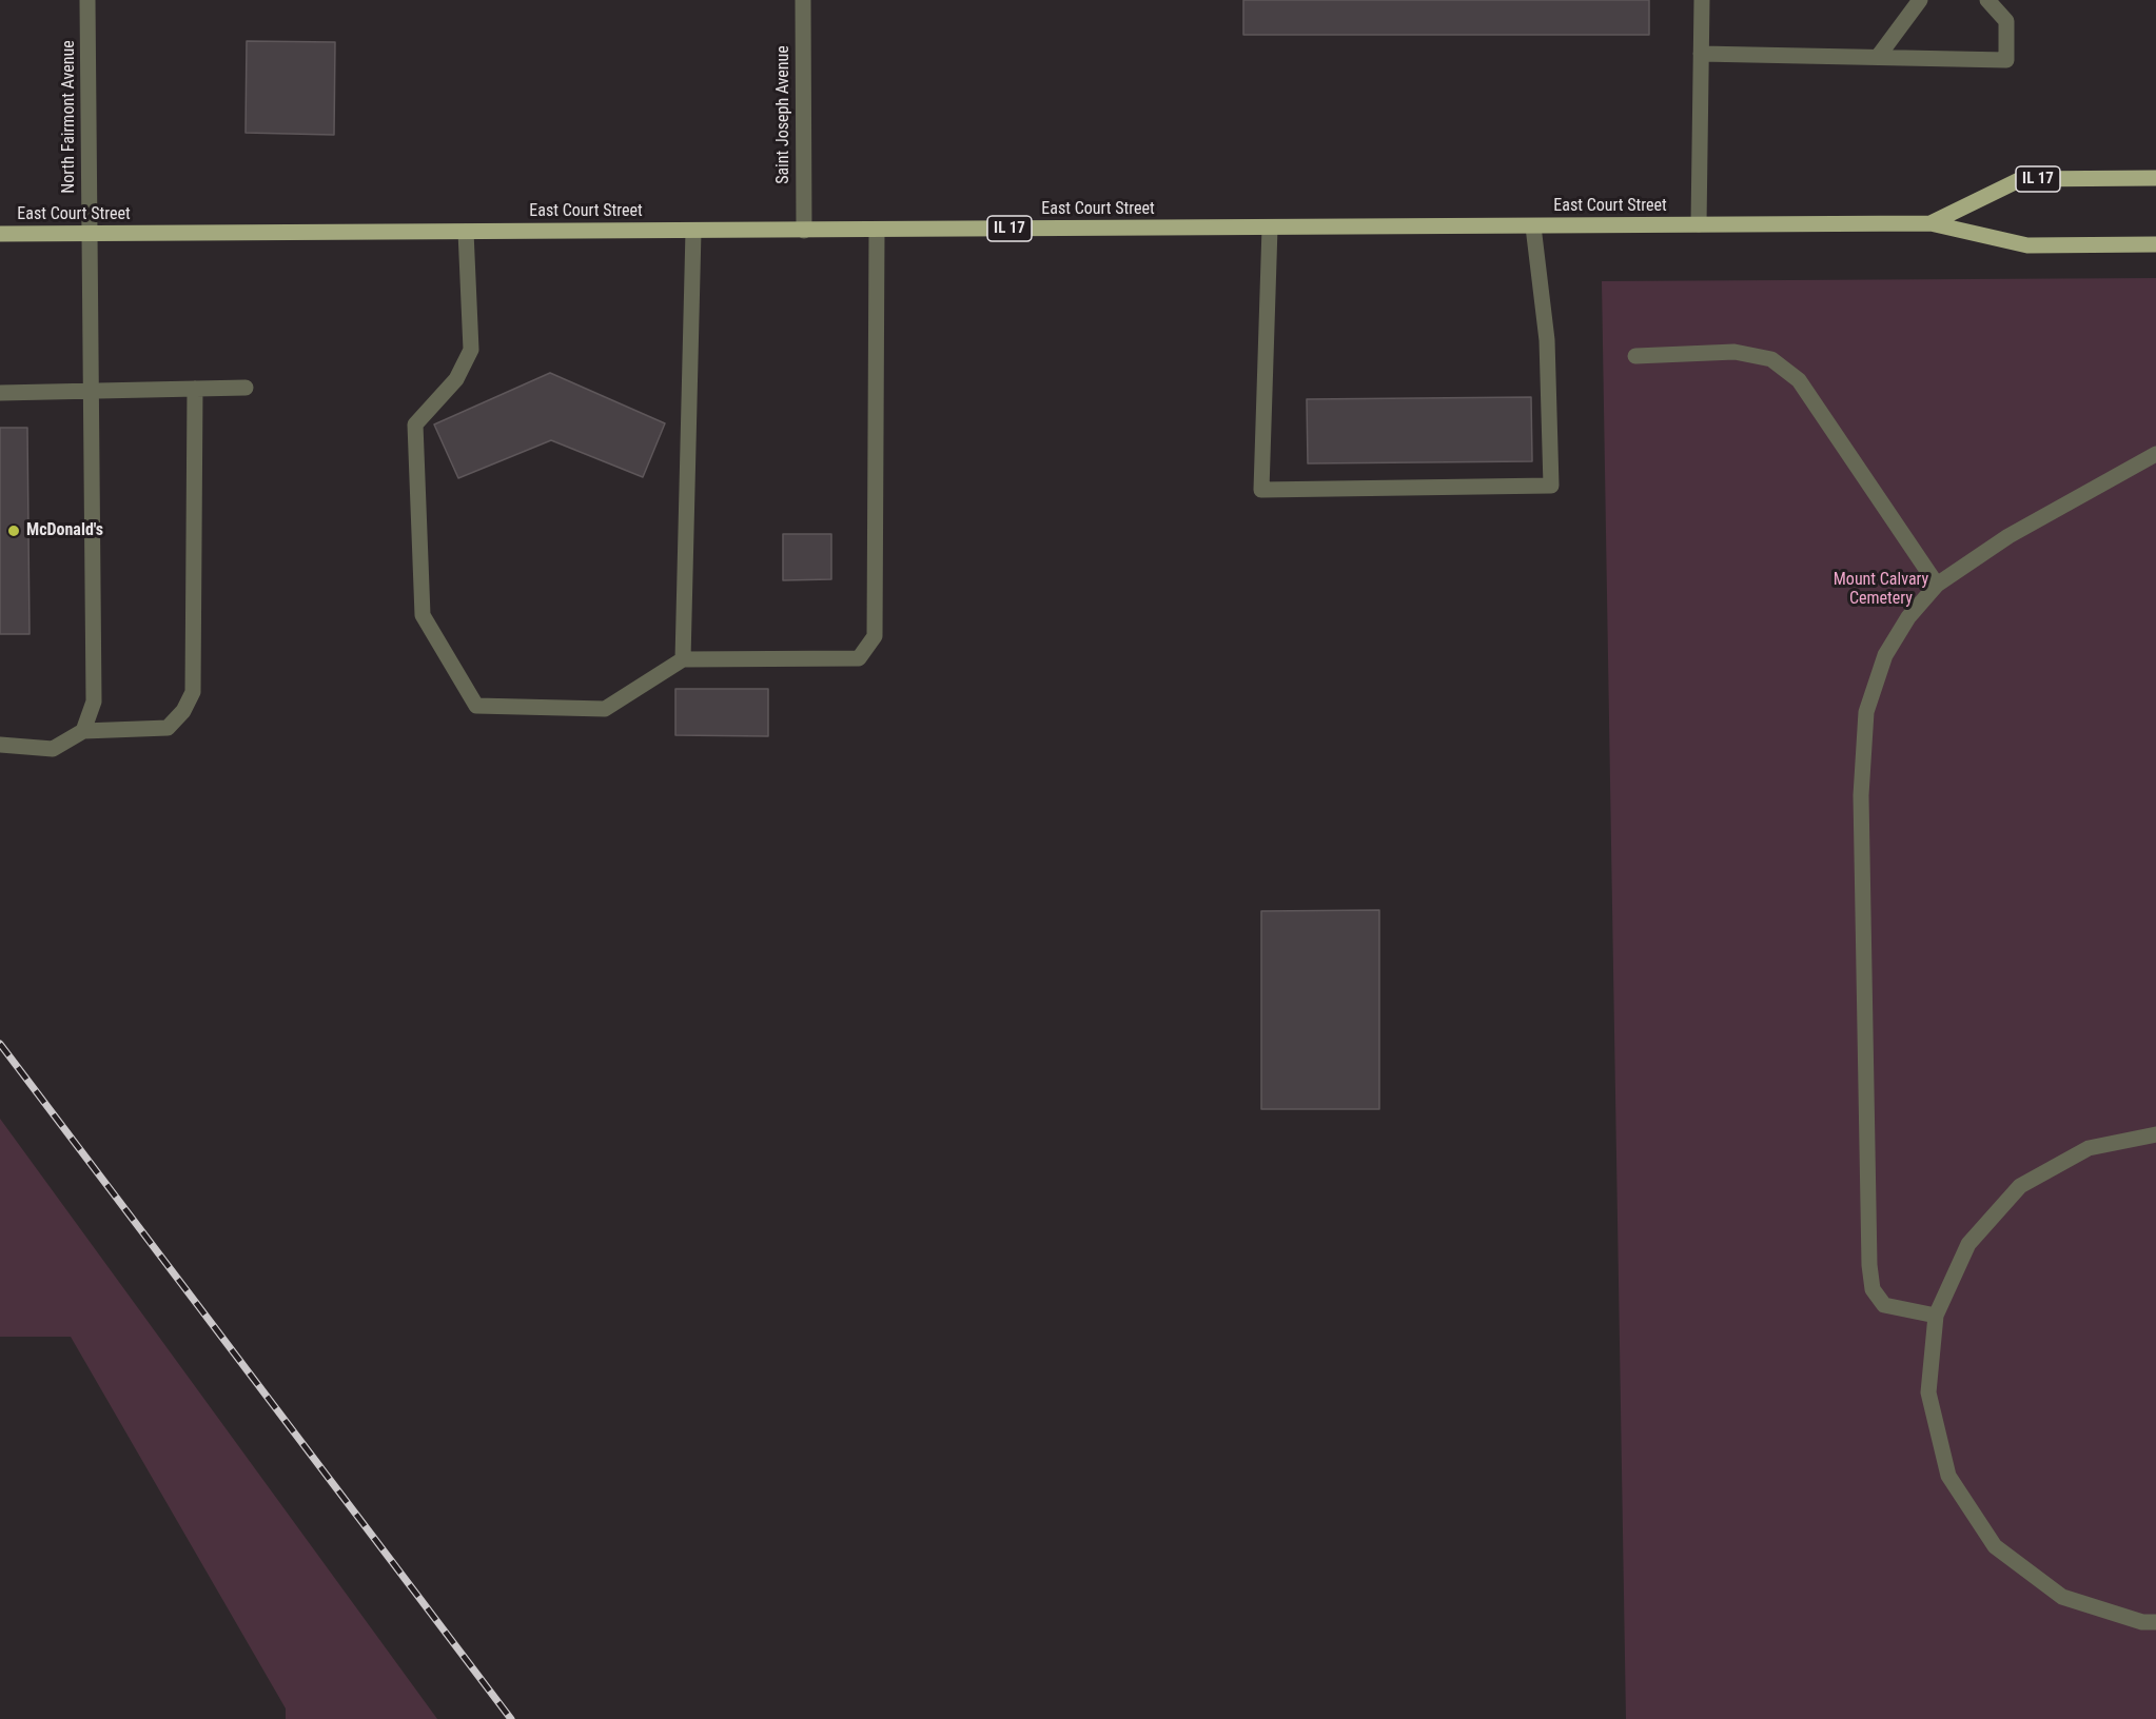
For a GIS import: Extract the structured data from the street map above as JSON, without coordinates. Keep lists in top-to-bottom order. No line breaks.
{"streets":{"main road":["IL 17","East Court Street"],"street":["Saint Joseph Avenue","North Fairmont Avenue"]},"crossings":[["Saint Joseph Avenue","East Court Street"],["North Fairmont Avenue","East Court Street"],["IL 17","East Court Street"]],"parks":["Mount Calvary Cemetery"],"places":["McDonald's"]}
